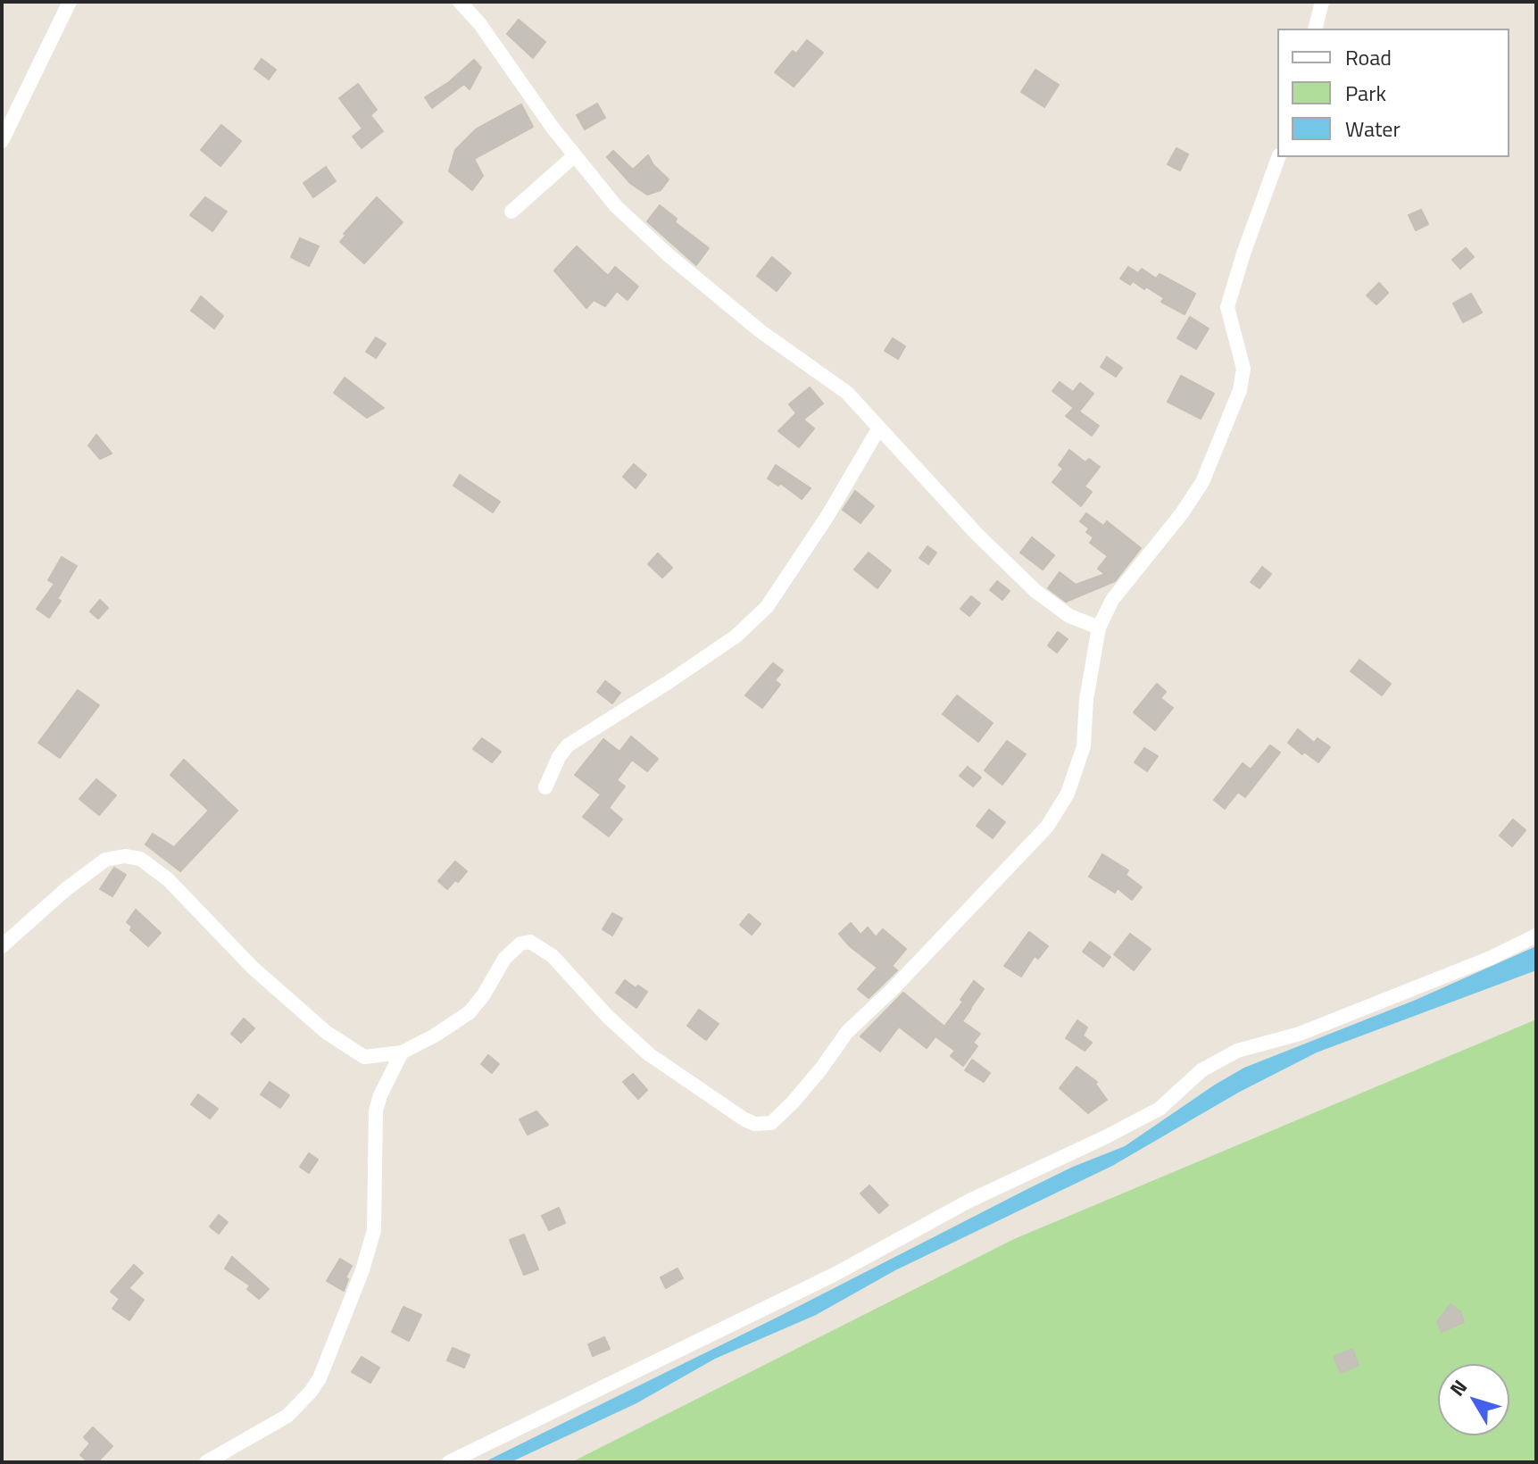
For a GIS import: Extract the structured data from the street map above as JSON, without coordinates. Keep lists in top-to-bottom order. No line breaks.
{"legend":["Road","Park","Water"],"north":"top left"}
